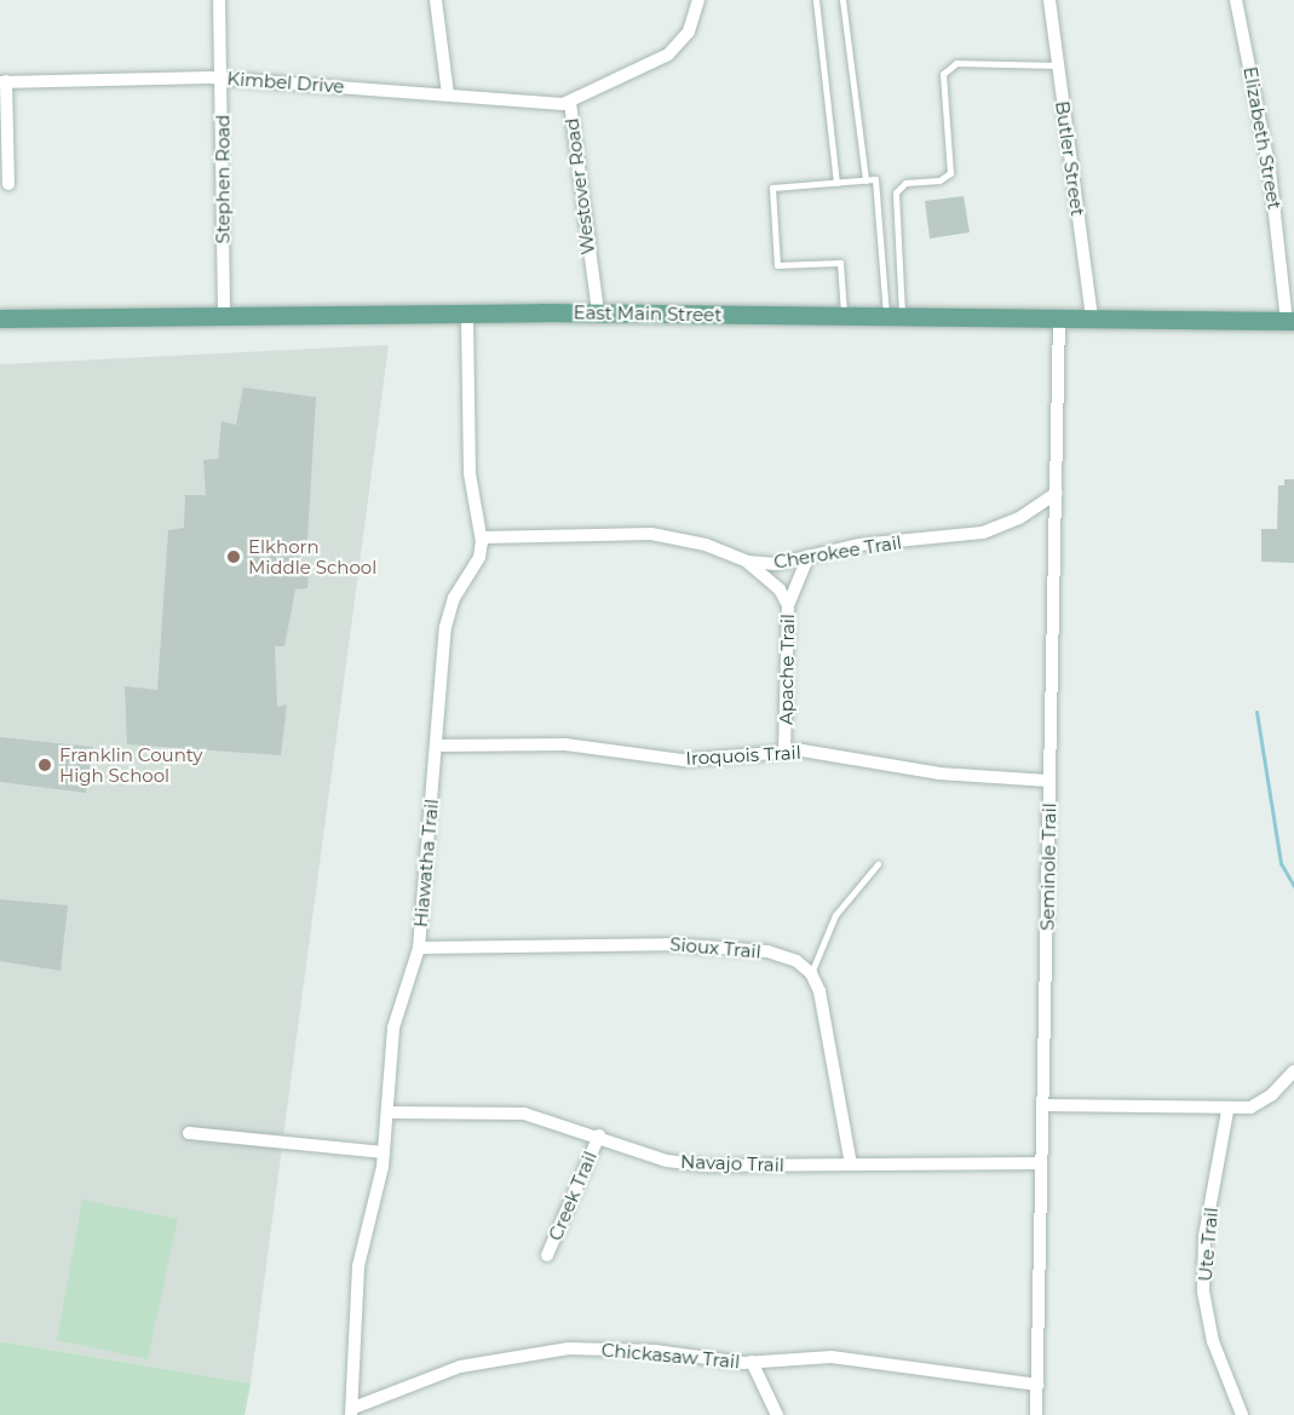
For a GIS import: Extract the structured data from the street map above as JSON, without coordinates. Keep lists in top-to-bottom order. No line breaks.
{"streets":{"main road":["East Main Street"],"street":["Kimbel Drive","Elizabeth Street","Butler Street","Stephen Road","Westover Road","Cherokee Trail","Apache Trail","Iroquois Trail","Hiawatha Trail","Seminole Trail","Sioux Trail","Navajo Trail","Creek Trail","Ute Trail","Chickasaw Trail"]},"crossings":[["Kimbel Drive","Stephen Road"],["Kimbel Drive","Westover Road"],["Elizabeth Street","East Main Street"],["Butler Street","East Main Street"],["Stephen Road","East Main Street"],["Westover Road","East Main Street"],["East Main Street","Seminole Trail"],["Cherokee Trail","Apache Trail"],["Cherokee Trail","Hiawatha Trail"],["Cherokee Trail","Seminole Trail"],["Apache Trail","Iroquois Trail"],["Iroquois Trail","Hiawatha Trail"],["Iroquois Trail","Seminole Trail"],["Hiawatha Trail","Sioux Trail"],["Hiawatha Trail","Navajo Trail"],["Hiawatha Trail","Chickasaw Trail"],["Seminole Trail","Navajo Trail"],["Seminole Trail","Chickasaw Trail"],["Navajo Trail","Creek Trail"]],"places":["Elkhorn Middle School","Franklin County High School"]}
